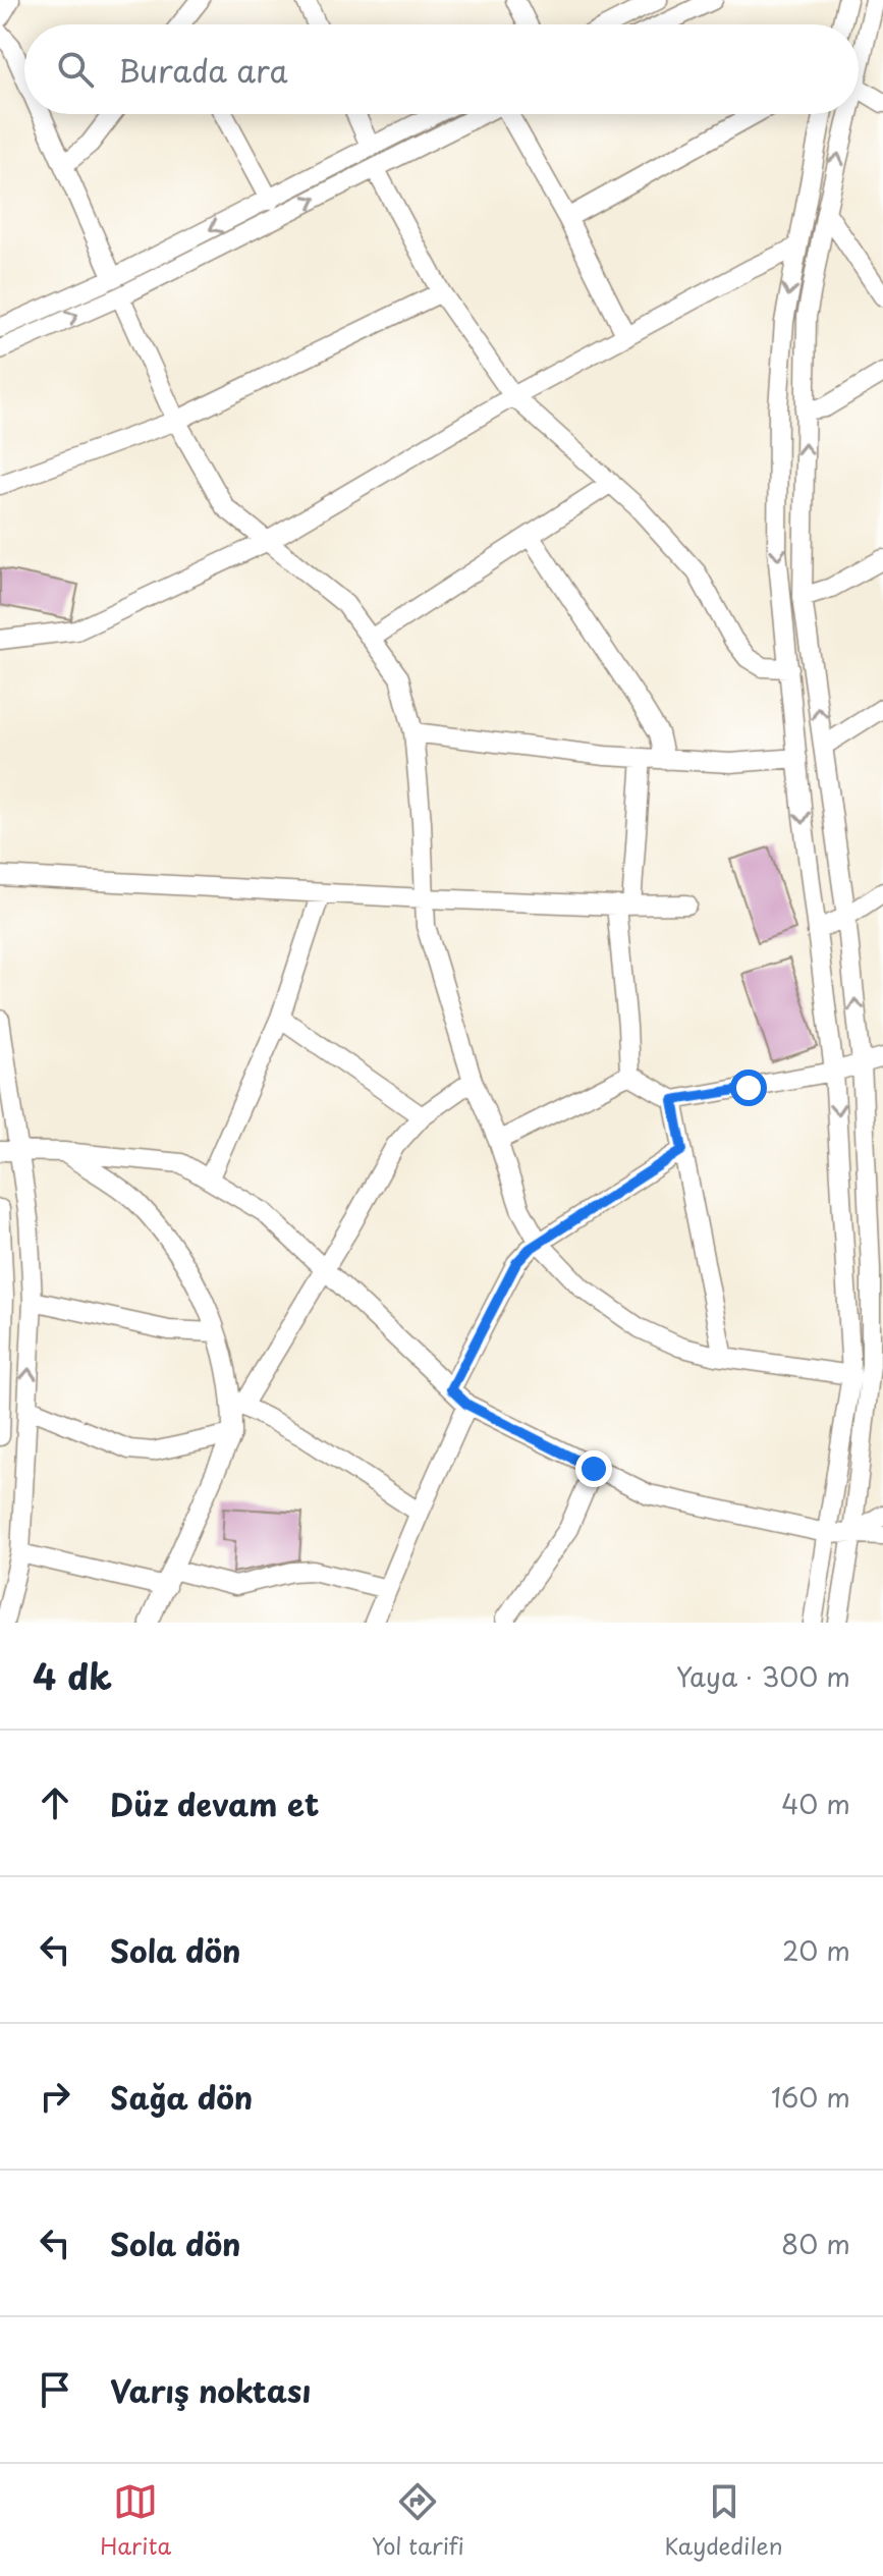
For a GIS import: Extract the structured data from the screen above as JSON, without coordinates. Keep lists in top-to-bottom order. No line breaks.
{"page":{"search":"Burada ara","heading":["4 dk","Yaya · 300 m"],"list":[["Düz devam et","40 m"],["Sola dön","20 m"],["Sağa dön","160 m"],["Sola dön","80 m"],"Varış noktası"],"nav":["Harita","Yol tarifi","Kaydedilen"]}}
